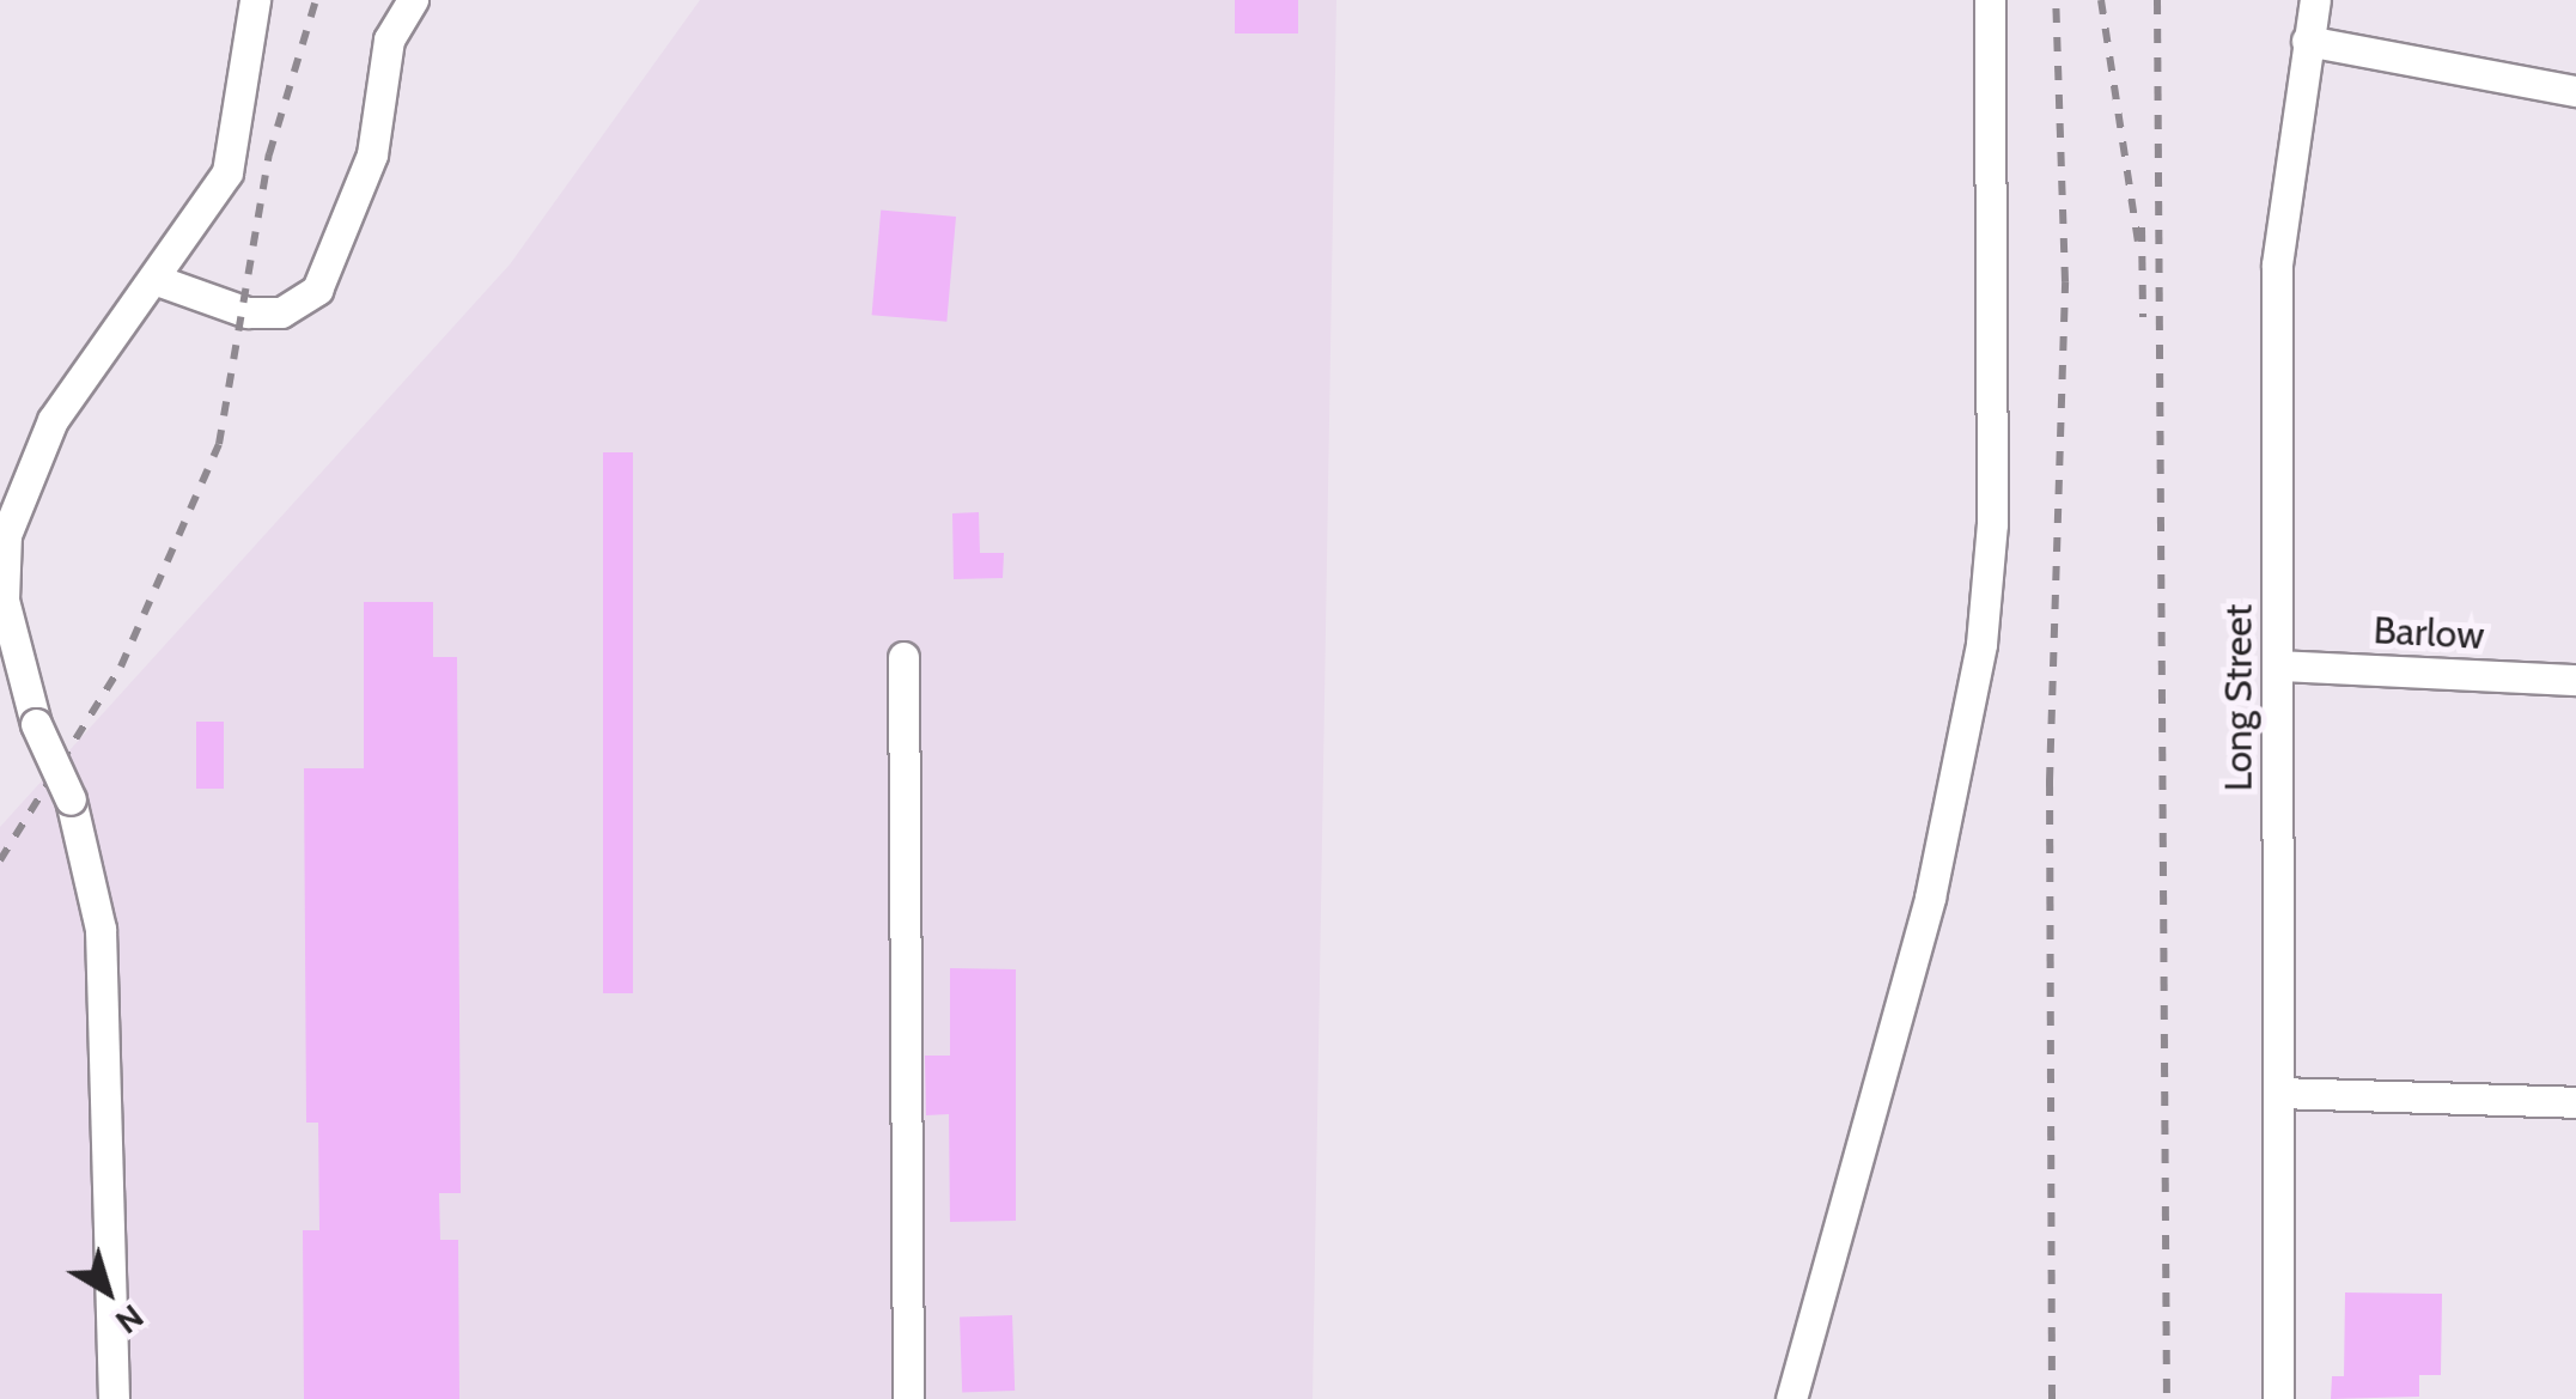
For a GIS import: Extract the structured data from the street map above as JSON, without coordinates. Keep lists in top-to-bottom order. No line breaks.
{"streets":{"street":["Barlow","Long Street"]},"crossings":[["Barlow","Long Street"]],"north":"bottom right"}
